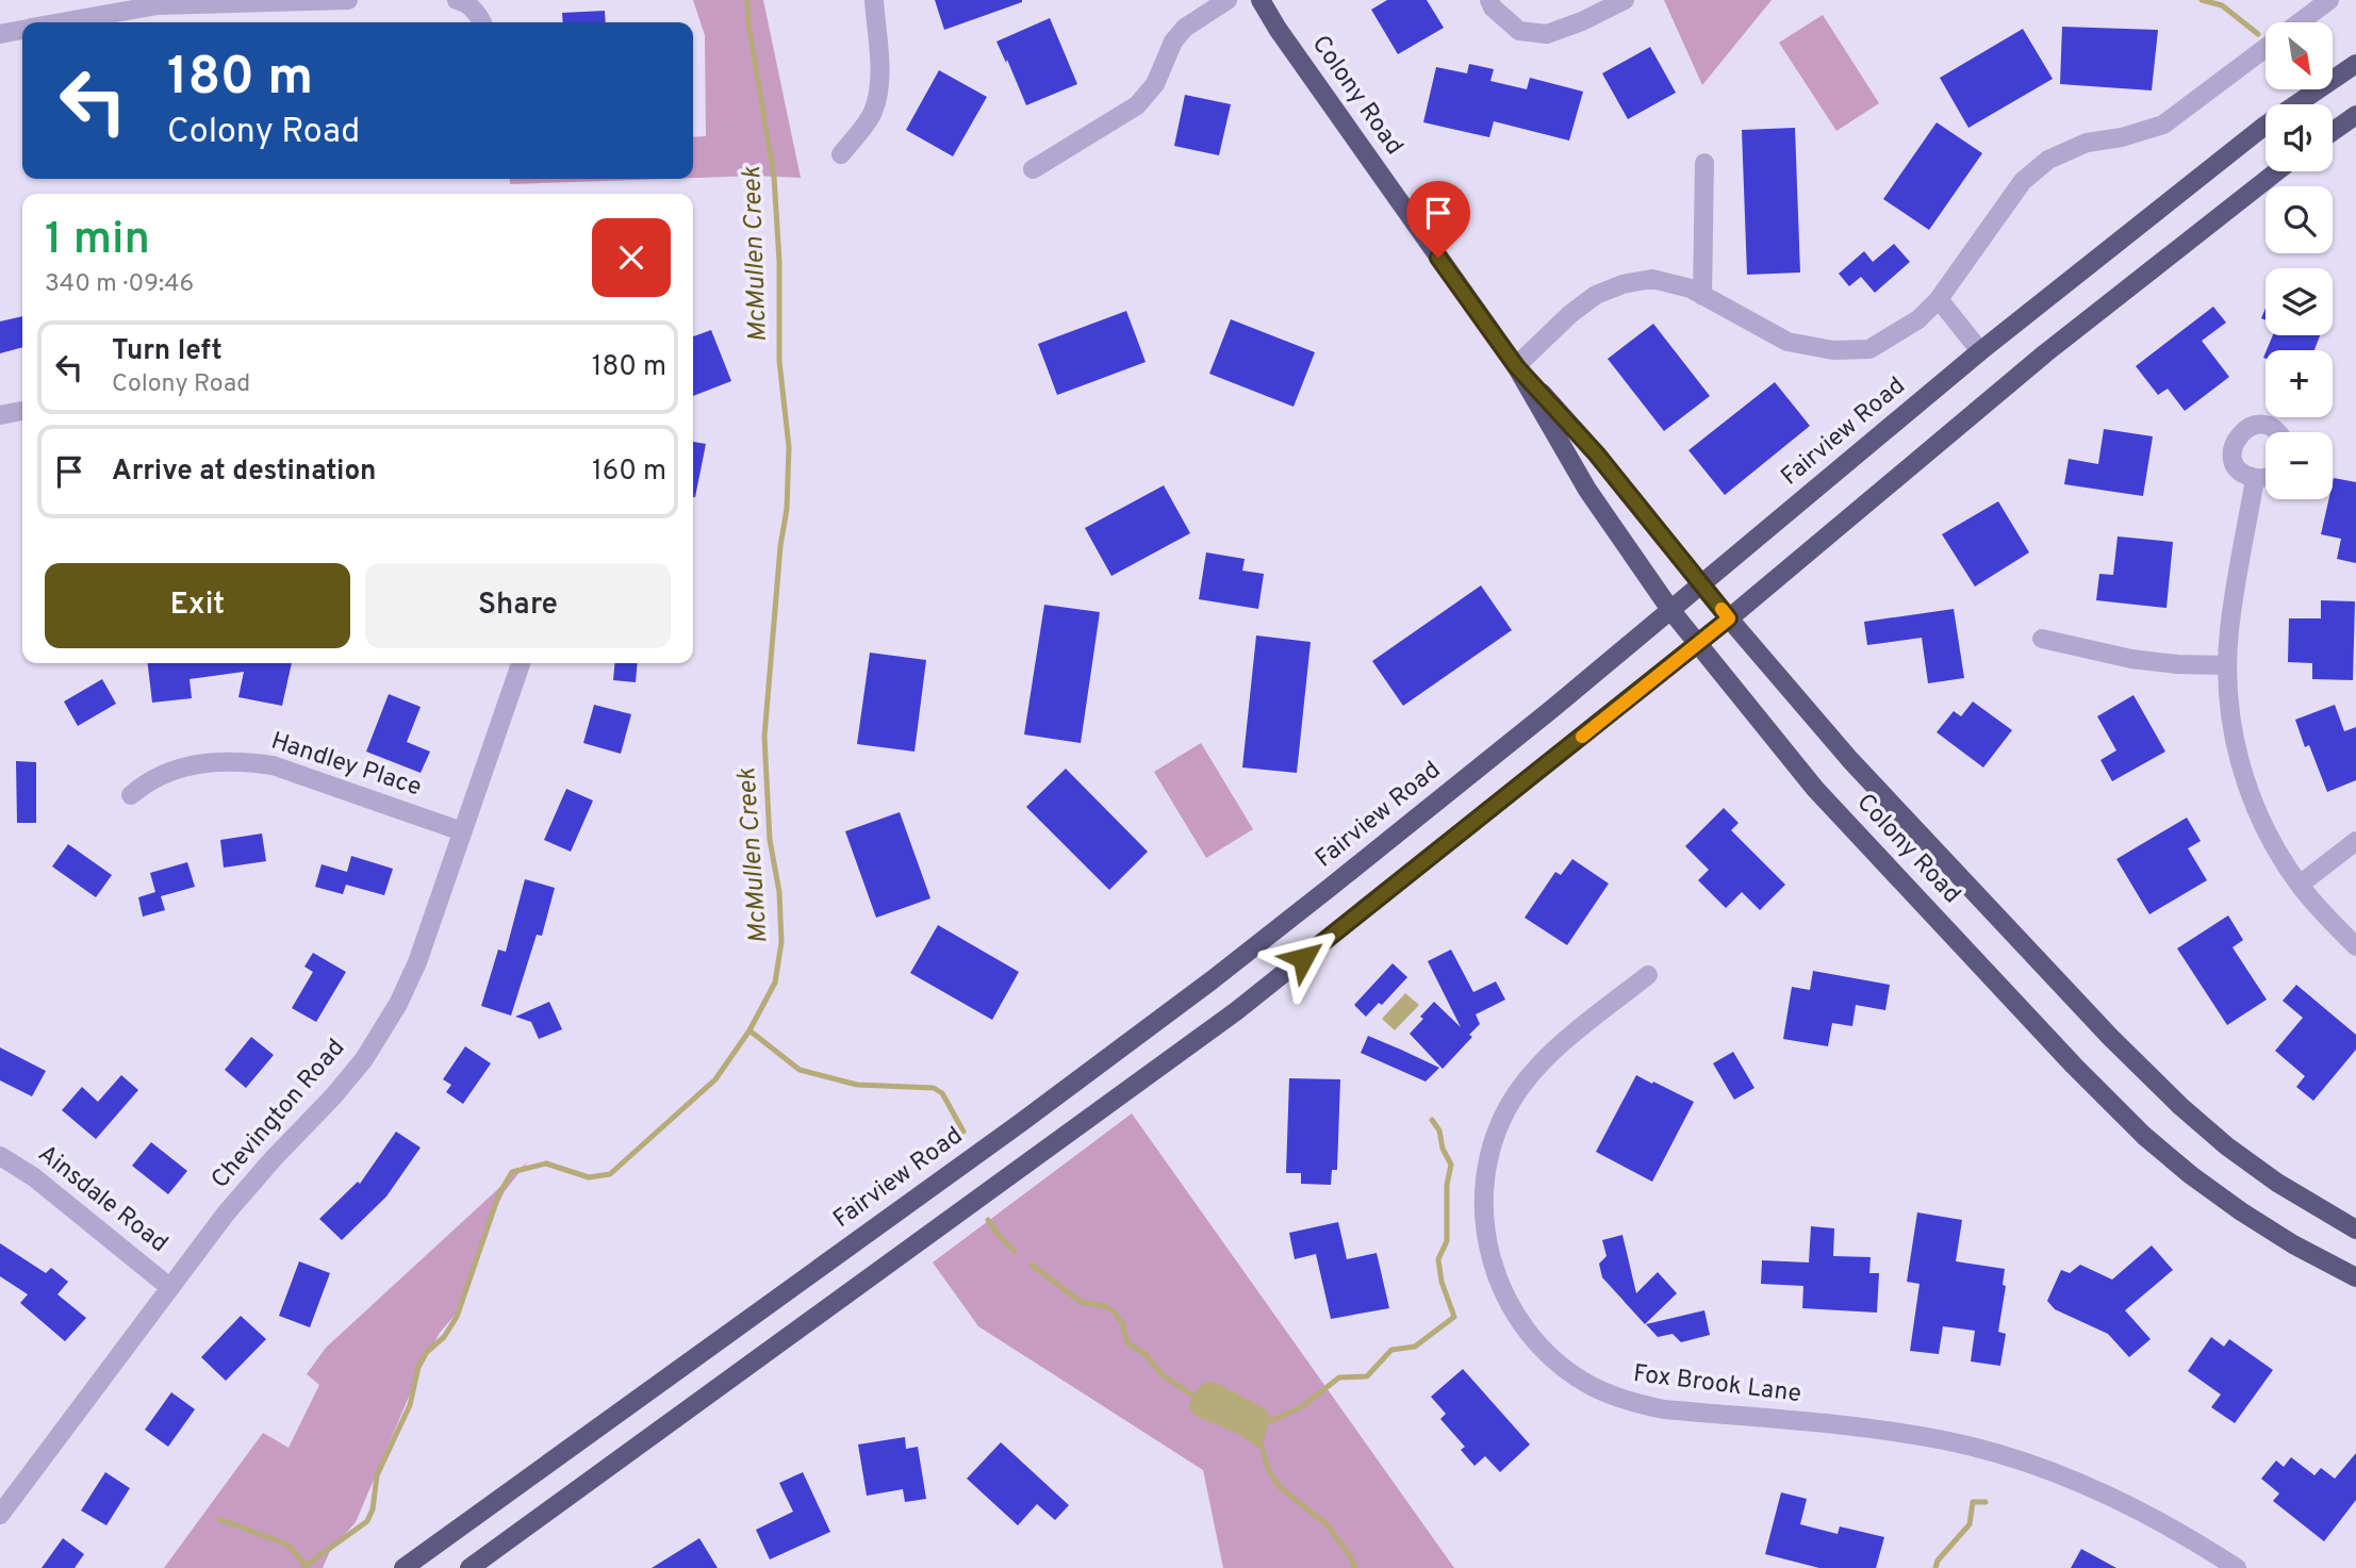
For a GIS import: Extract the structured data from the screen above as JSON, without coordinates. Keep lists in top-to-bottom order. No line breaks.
{"streets":{"main road":["Colony Road","Fairview Road"],"street":["Handley Place","Chevington Road","Ainsdale Road","Fox Brook Lane"]},"crossings":[["Colony Road","Fairview Road"],["Handley Place","Chevington Road"],["Chevington Road","Ainsdale Road"]],"water":["McMullen Creek"],"north":"bottom right","page":{"map_buttons":["+","−"],"turn":["180 m","Colony Road"],"heading":["1 min","340 m · 09:46"],"list":[{"name":"Turn left","note":"Colony Road","value":"180 m"},{"name":"Arrive at destination","value":"160 m"}],"buttons":["Exit","Share"]}}
